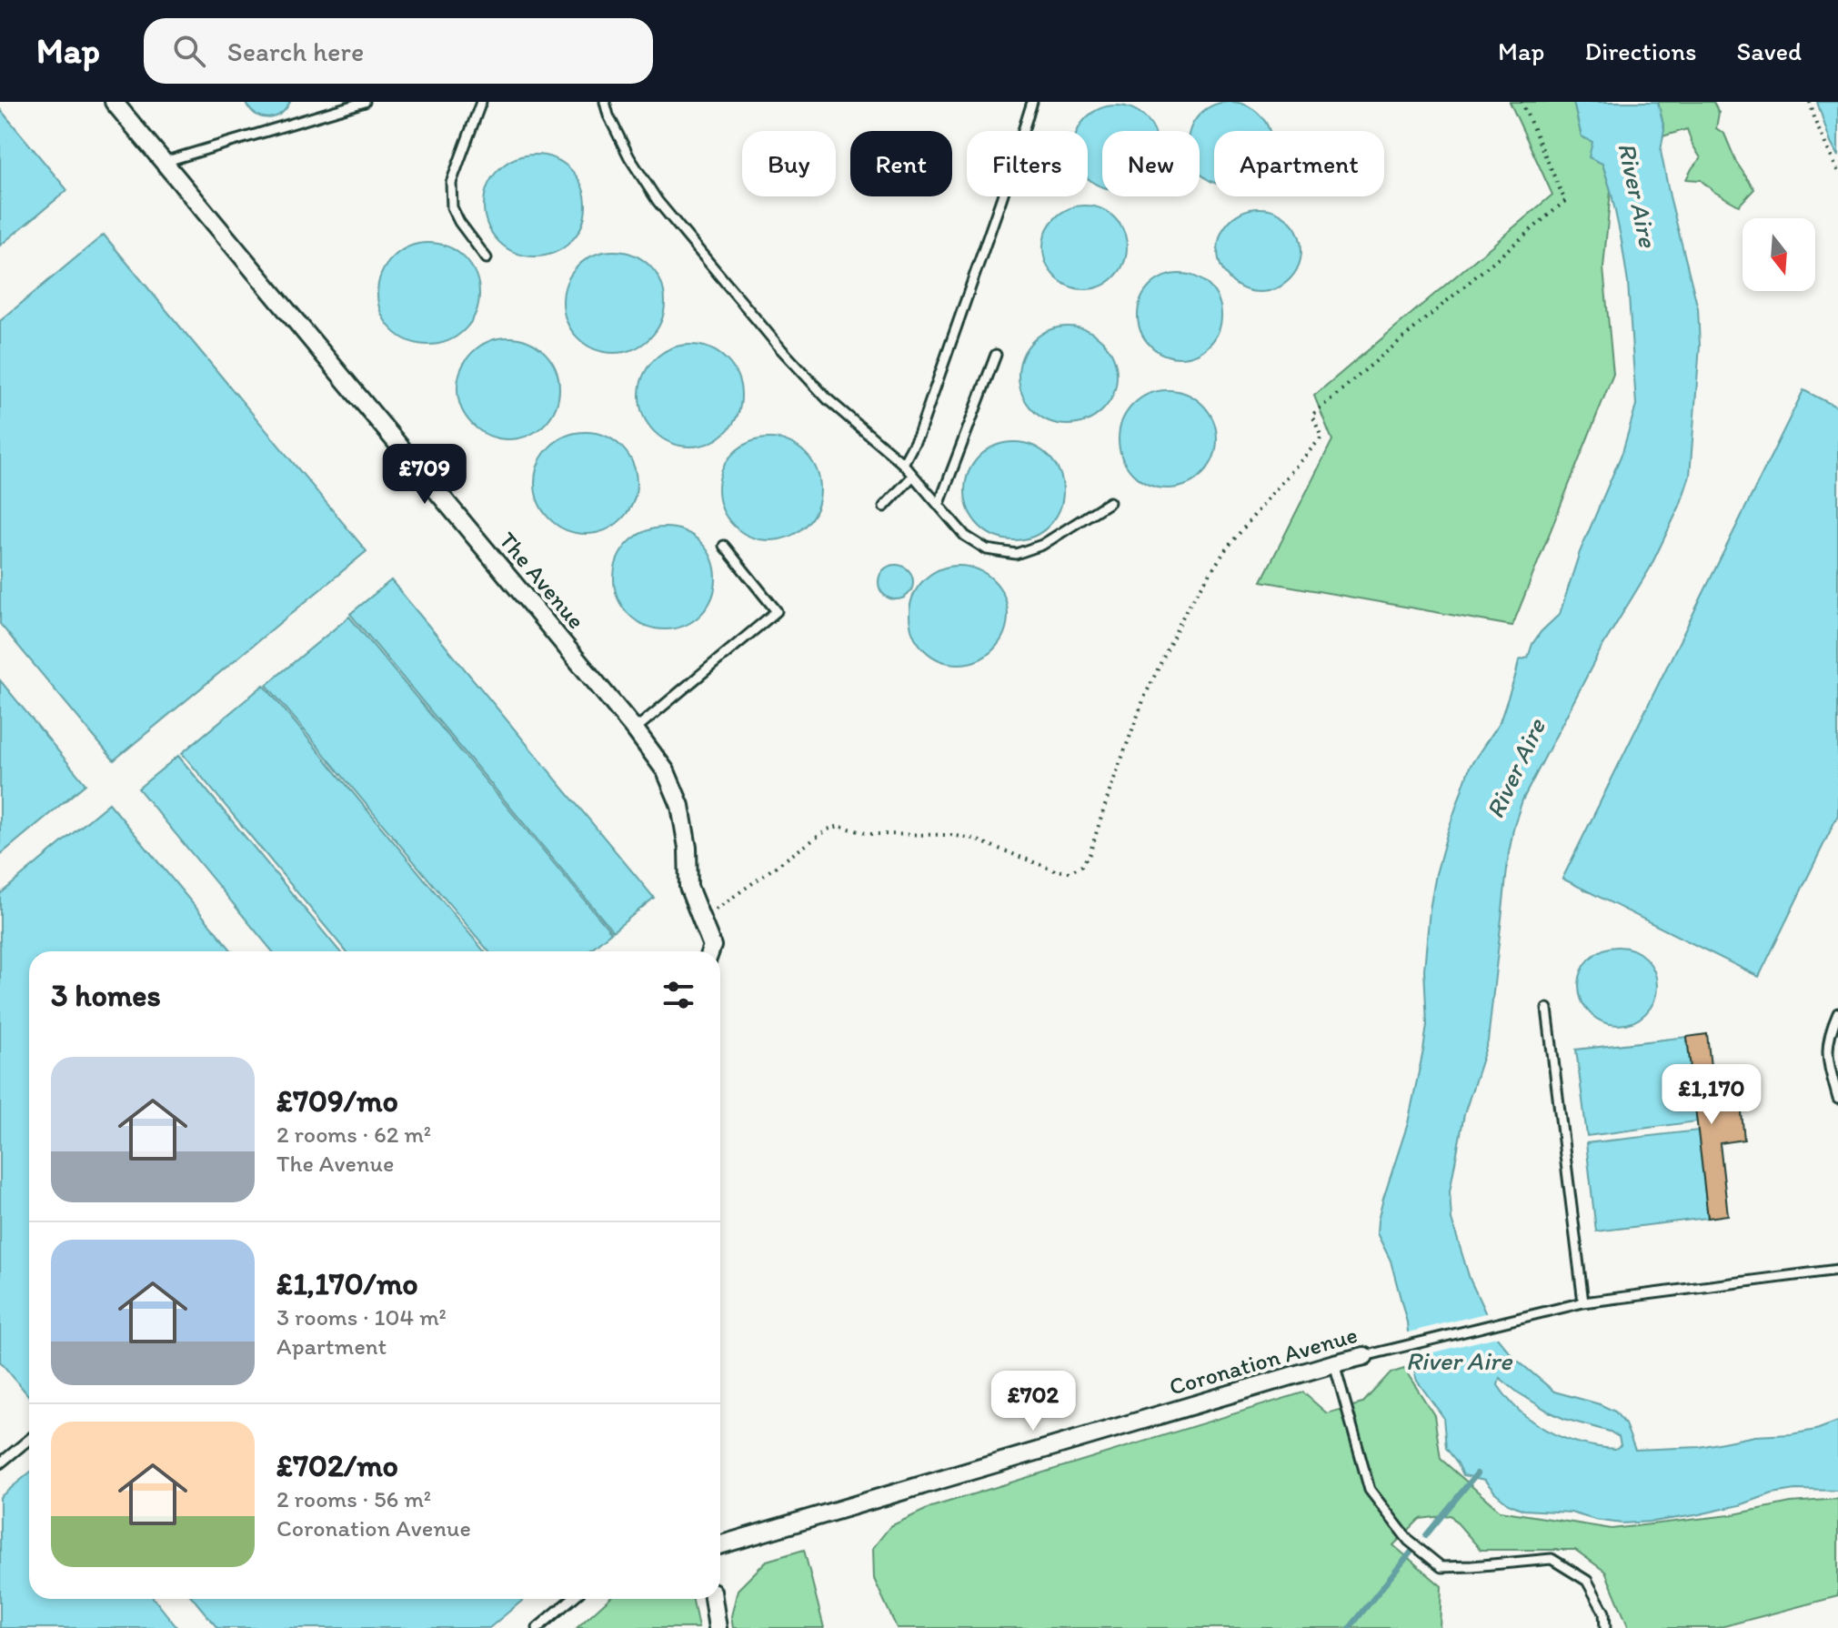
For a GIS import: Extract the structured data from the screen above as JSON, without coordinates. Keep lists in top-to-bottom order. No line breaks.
{"streets":{"street":["The Avenue","Coronation Avenue"]},"water":["River Aire"],"north":"bottom","page":{"header":"Map","search":"Search here","nav":["Map","Directions","Saved"],"chip":["Buy","Rent","Filters","New","Apartment"],"price":["£709","£1,170","£702"],"heading":"3 homes","list":[{"name":"£709/mo","note":"2 rooms · 62 m² · The Avenue"},{"name":"£1,170/mo","note":"3 rooms · 104 m² · Apartment"},{"name":"£702/mo","note":"2 rooms · 56 m² · Coronation Avenue"}]}}
